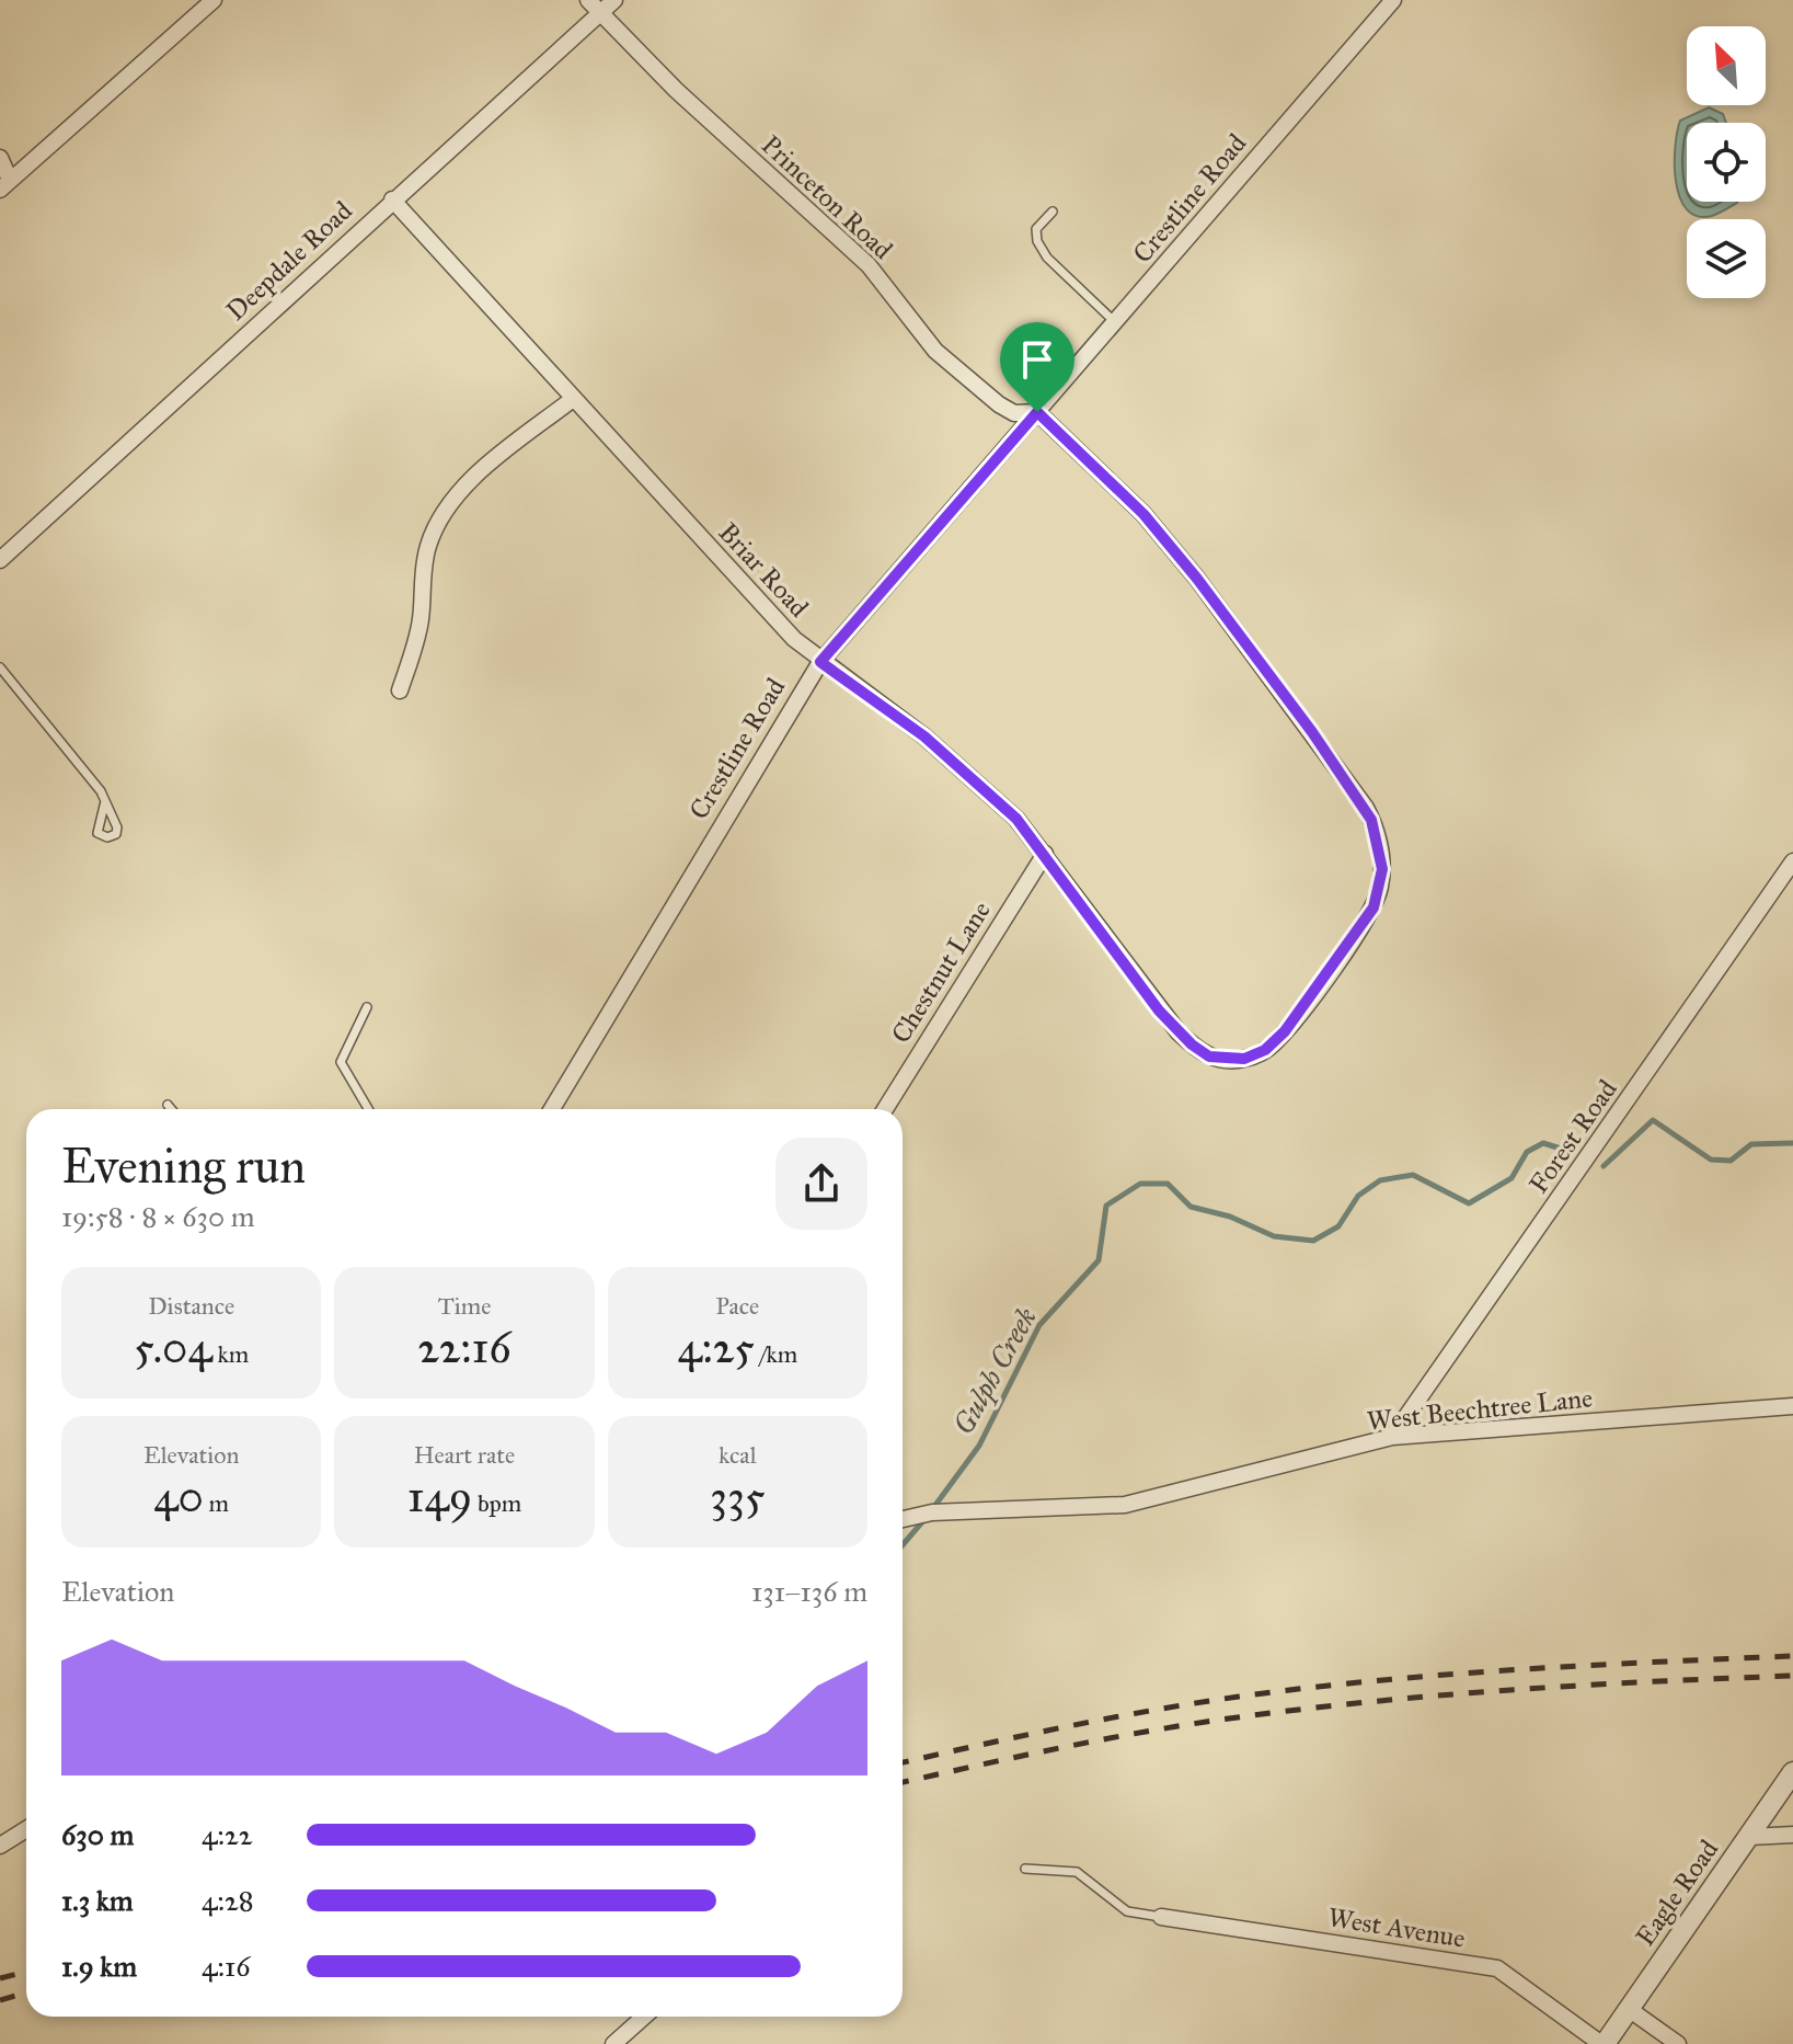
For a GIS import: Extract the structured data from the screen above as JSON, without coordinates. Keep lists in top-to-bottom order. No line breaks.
{"streets":{"street":["Princeton Road","Crestline Road","Deepdale Road","Briar Road","Chestnut Lane","Forest Road","West Beechtree Lane","Eagle Road","West Avenue"]},"crossings":[["Princeton Road","Crestline Road"],["Princeton Road","Deepdale Road"],["Princeton Road","Briar Road"],["Crestline Road","Briar Road"],["Deepdale Road","Briar Road"],["Briar Road","Chestnut Lane"],["Forest Road","West Beechtree Lane"],["Eagle Road","West Avenue"]],"water":["Gulph Creek"],"north":"top left","page":{"heading":["Evening run","19:58 · 8 × 630 m"],"stats":[["Distance","5.04 km"],["Time","22:16"],["Pace","4:25 /km"],["Elevation","40 m"],["Heart rate","149 bpm"],["kcal","335"]],"chart":["Elevation","131–136 m"],"list":[{"name":"630 m","note":"4:22"},{"name":"1.3 km","note":"4:28"},{"name":"1.9 km","note":"4:16"}]}}
